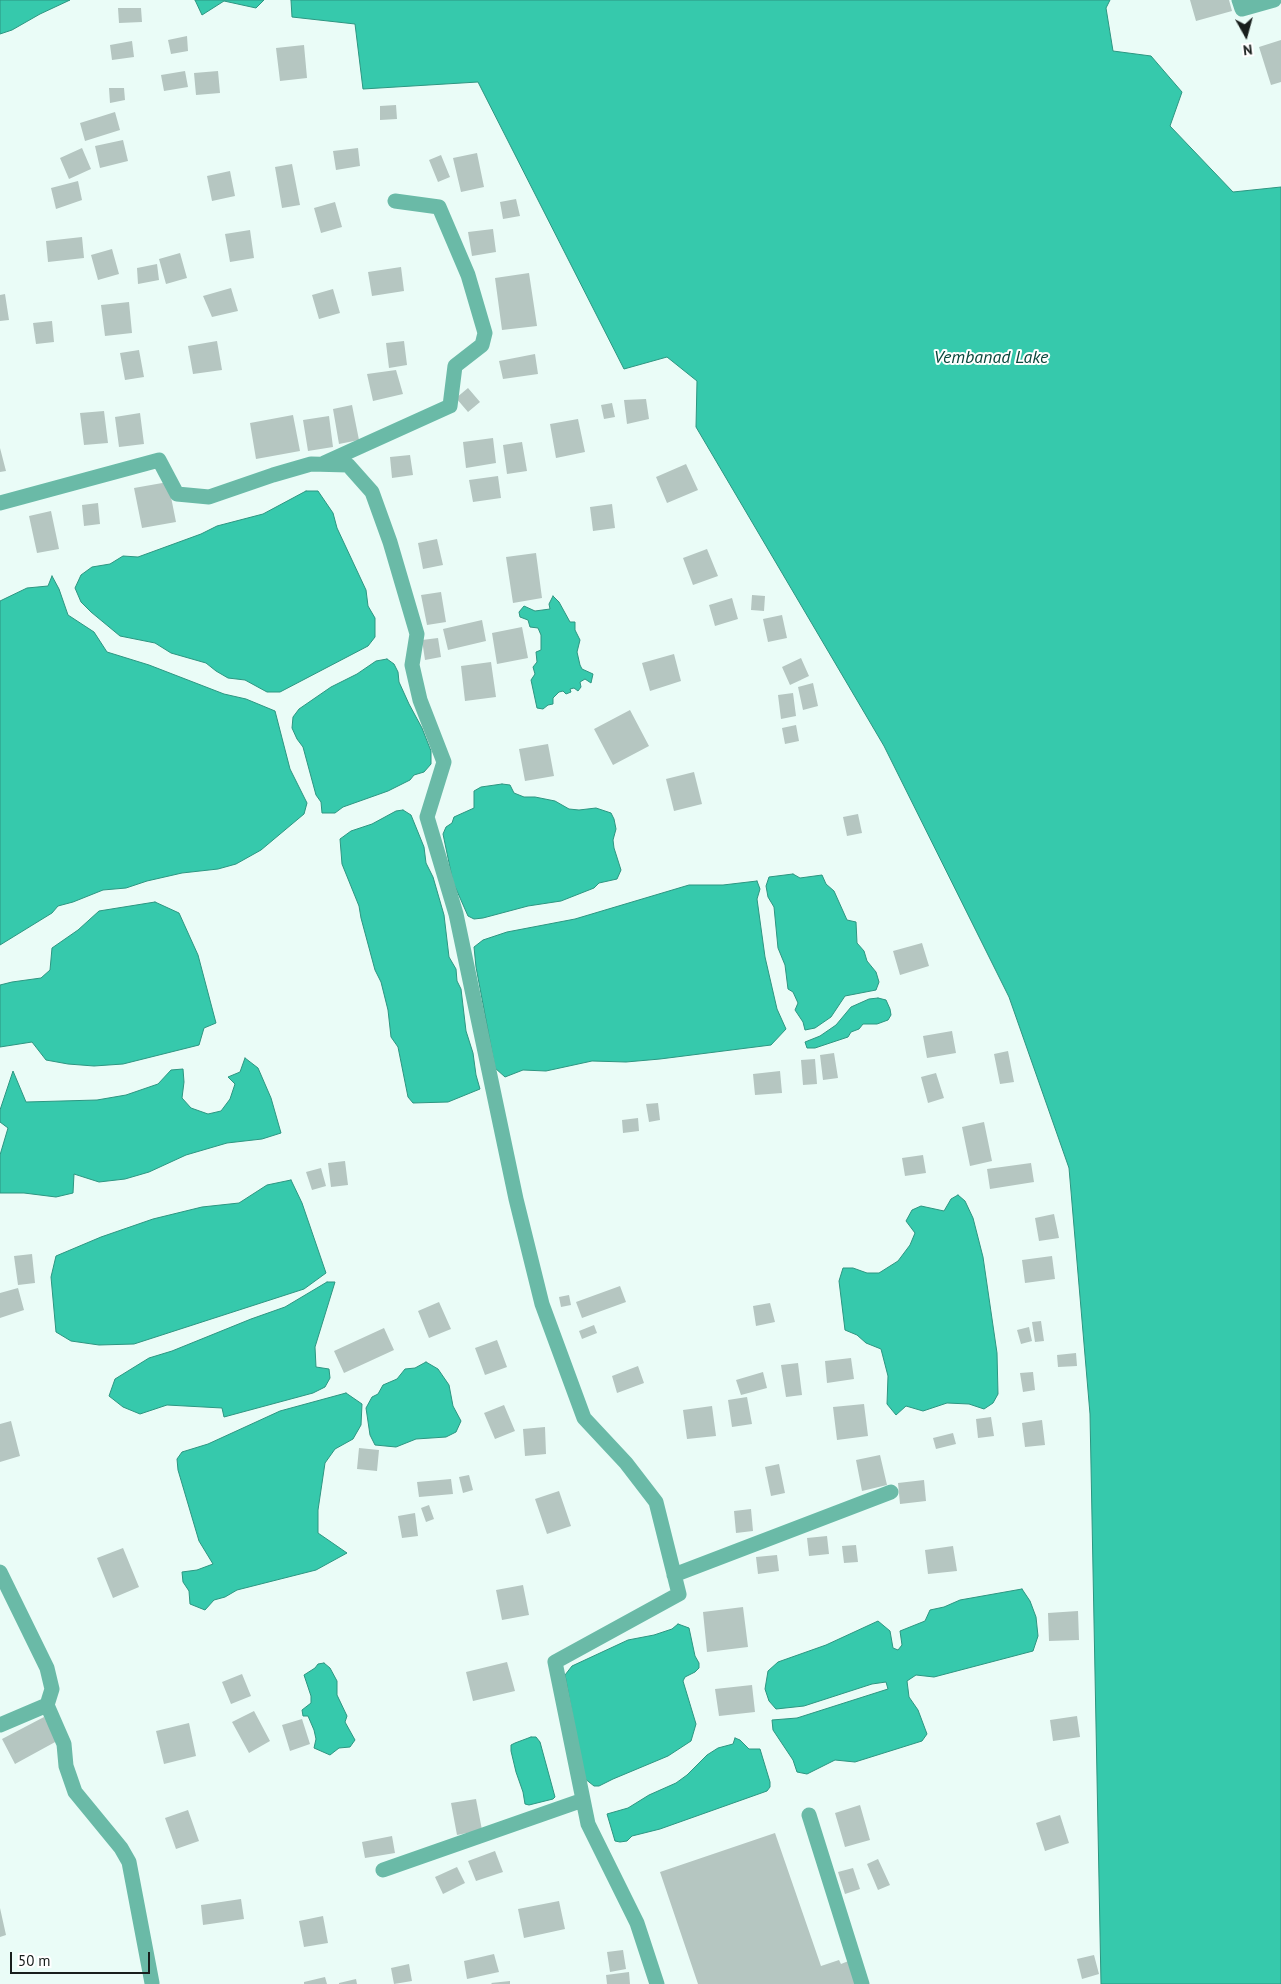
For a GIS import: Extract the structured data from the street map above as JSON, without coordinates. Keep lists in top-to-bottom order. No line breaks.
{"water":["Vembanad Lake"],"scale_bar":"50 m","north":"bottom"}
